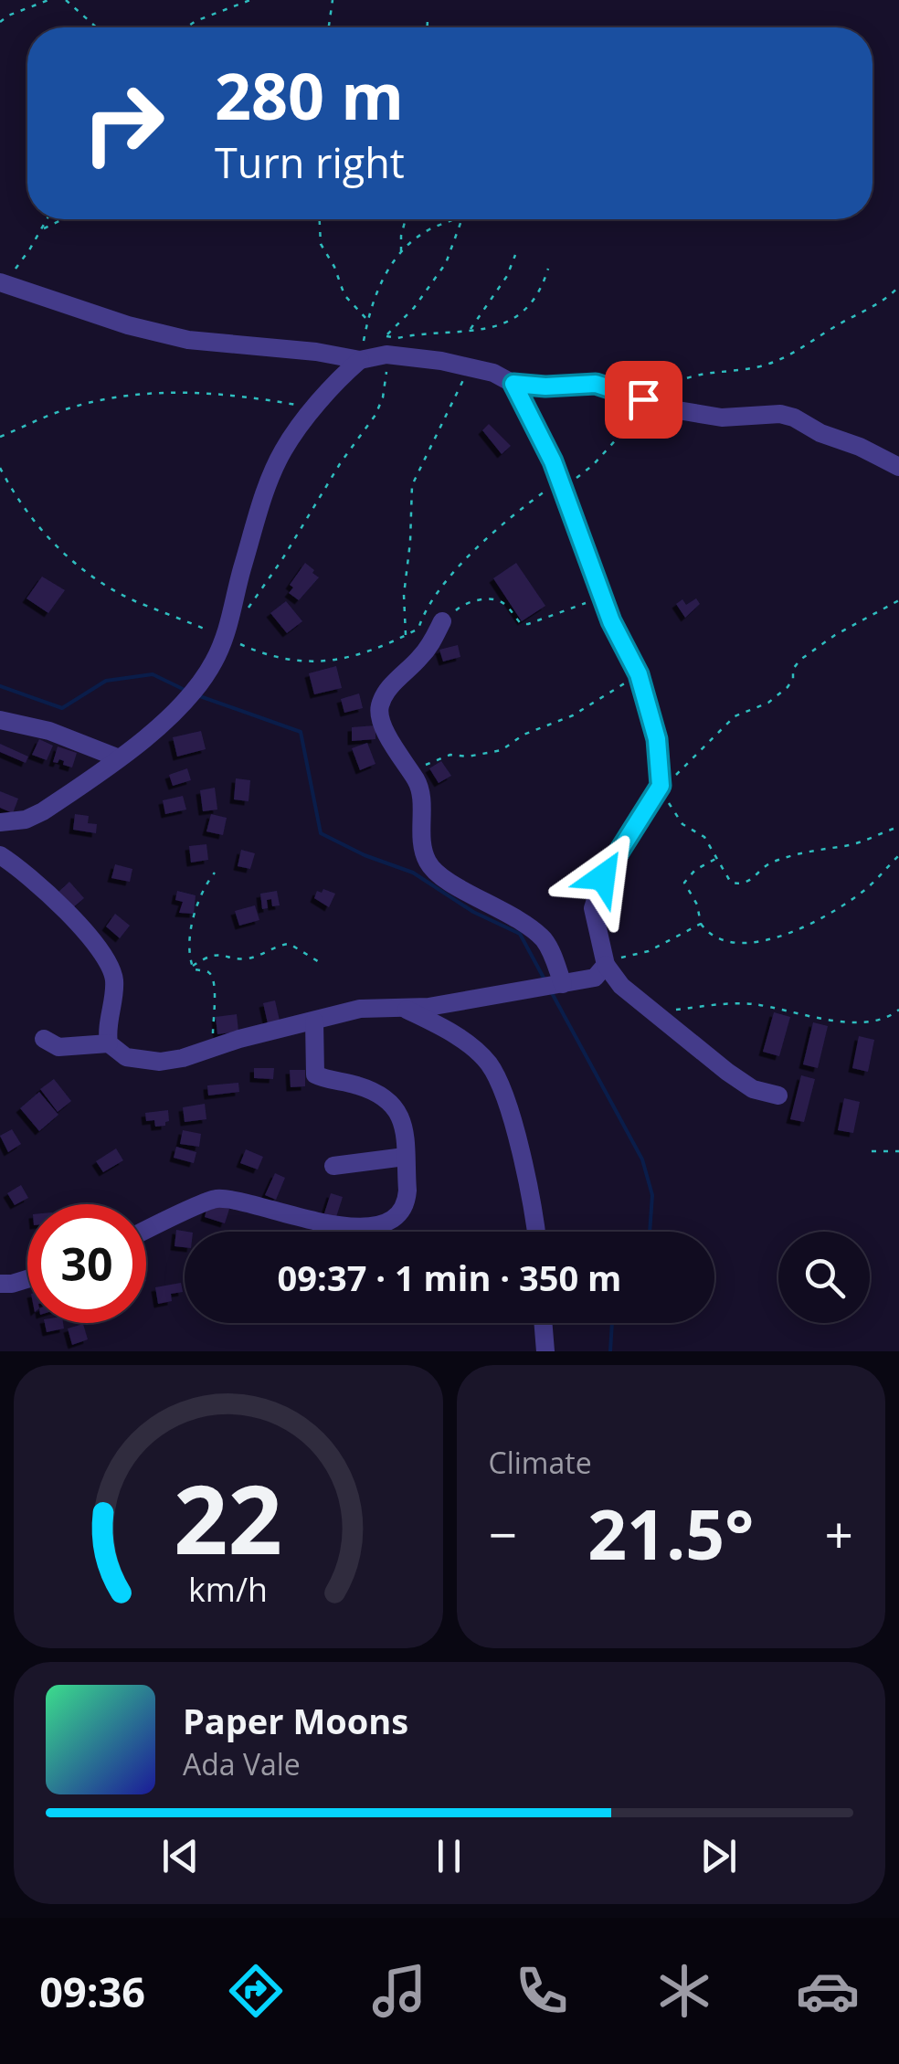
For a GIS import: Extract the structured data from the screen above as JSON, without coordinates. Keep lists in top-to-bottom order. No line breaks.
{"page":{"turn":["280 m","Turn right"],"limit":"30","trip":"09:37 · 1 min · 350 m","tile":"Climate","heat":["−","21.5°","+"],"song":["Paper Moons","Ada Vale"],"tabs":"09:36","gauge":["22","km/h"]}}
